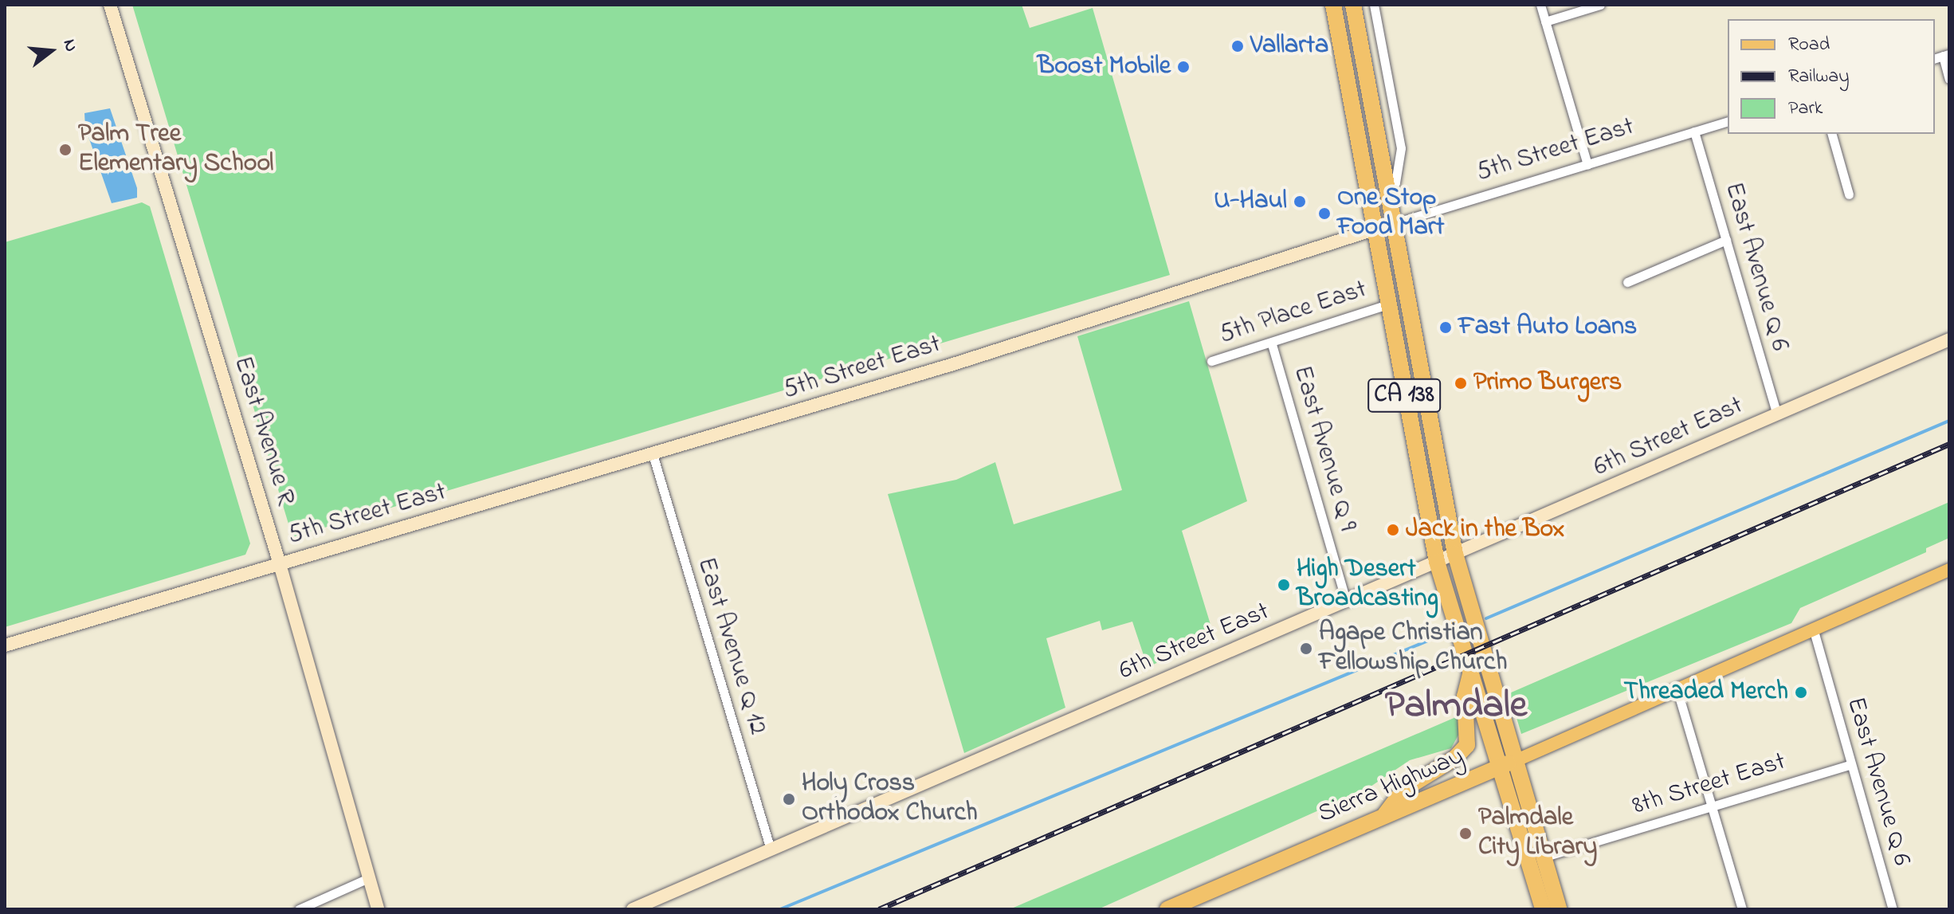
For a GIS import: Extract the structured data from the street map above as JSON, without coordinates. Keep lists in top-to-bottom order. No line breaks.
{"streets":{"highway":["CA 138","Sierra Highway"],"street":["5th Street East","East Avenue Q 6","5th Place East","East Avenue R","6th Street East","East Avenue Q 9","East Avenue Q 12","8th Street East"]},"crossings":[["5th Street East","East Avenue Q 6"],["5th Street East","CA 138"],["5th Street East","East Avenue R"],["5th Street East","East Avenue Q 12"],["East Avenue Q 6","6th Street East"],["East Avenue Q 6","8th Street East"],["East Avenue Q 6","Sierra Highway"],["5th Place East","CA 138"],["5th Place East","East Avenue Q 9"],["CA 138","6th Street East"],["CA 138","8th Street East"],["CA 138","Sierra Highway"],["6th Street East","East Avenue Q 9"],["6th Street East","East Avenue Q 12"]],"districts":["Palmdale"],"places":["Vallarta","Boost Mobile","Palm Tree Elementary School","U-Haul","One Stop Food Mart","Fast Auto Loans","Primo Burgers","Jack in the Box","High Desert Broadcasting","Agape Christian Fellowship Church","Threaded Merch","Holy Cross Orthodox Church","Palmdale City Library"],"legend":["Road","Railway","Park"],"north":"right"}
